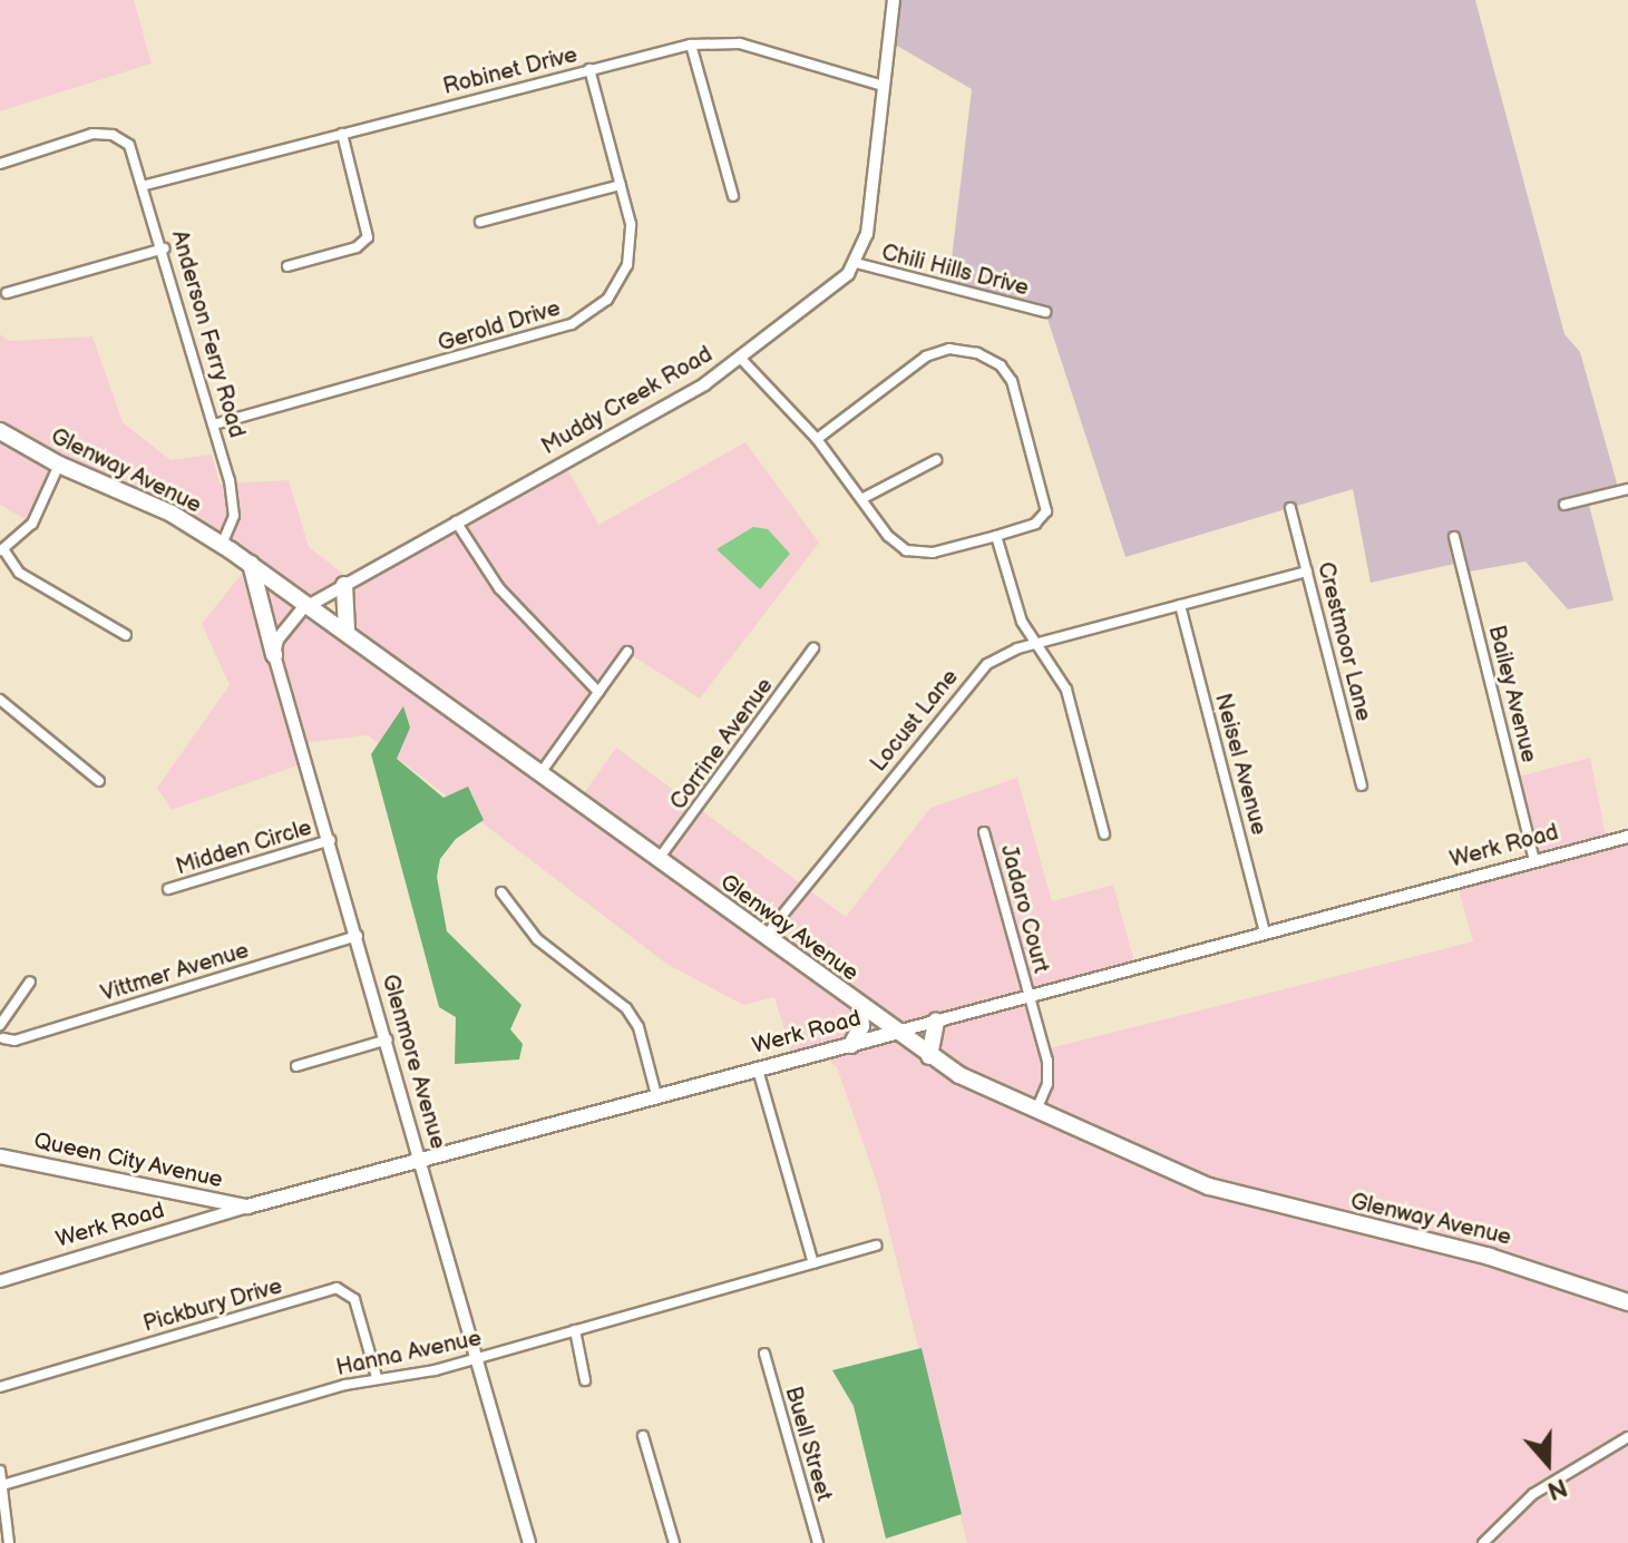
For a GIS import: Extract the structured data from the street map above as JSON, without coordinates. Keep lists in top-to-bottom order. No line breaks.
{"streets":{"main road":["Glenway Avenue","Werk Road","Queen City Avenue"],"street":["Robinet Drive","Chili Hills Drive","Gerold Drive","Anderson Ferry Road","Muddy Creek Road","Crestmoor Lane","Bailey Avenue","Locust Lane","Corrine Avenue","Neisel Avenue","Midden Circle","Jadaro Court","Vittmer Avenue","Glenmore Avenue","Pickbury Drive","Hanna Avenue","Buell Street"]},"crossings":[["Robinet Drive","Gerold Drive"],["Robinet Drive","Anderson Ferry Road"],["Robinet Drive","Muddy Creek Road"],["Chili Hills Drive","Muddy Creek Road"],["Gerold Drive","Anderson Ferry Road"],["Anderson Ferry Road","Glenway Avenue"],["Muddy Creek Road","Glenway Avenue"],["Glenway Avenue","Locust Lane"],["Glenway Avenue","Corrine Avenue"],["Glenway Avenue","Werk Road"],["Glenway Avenue","Jadaro Court"],["Crestmoor Lane","Locust Lane"],["Bailey Avenue","Werk Road"],["Locust Lane","Neisel Avenue"],["Neisel Avenue","Werk Road"],["Werk Road","Jadaro Court"],["Werk Road","Glenmore Avenue"],["Werk Road","Queen City Avenue"],["Midden Circle","Glenmore Avenue"],["Vittmer Avenue","Glenmore Avenue"],["Glenmore Avenue","Hanna Avenue"],["Pickbury Drive","Hanna Avenue"]],"north":"bottom"}
